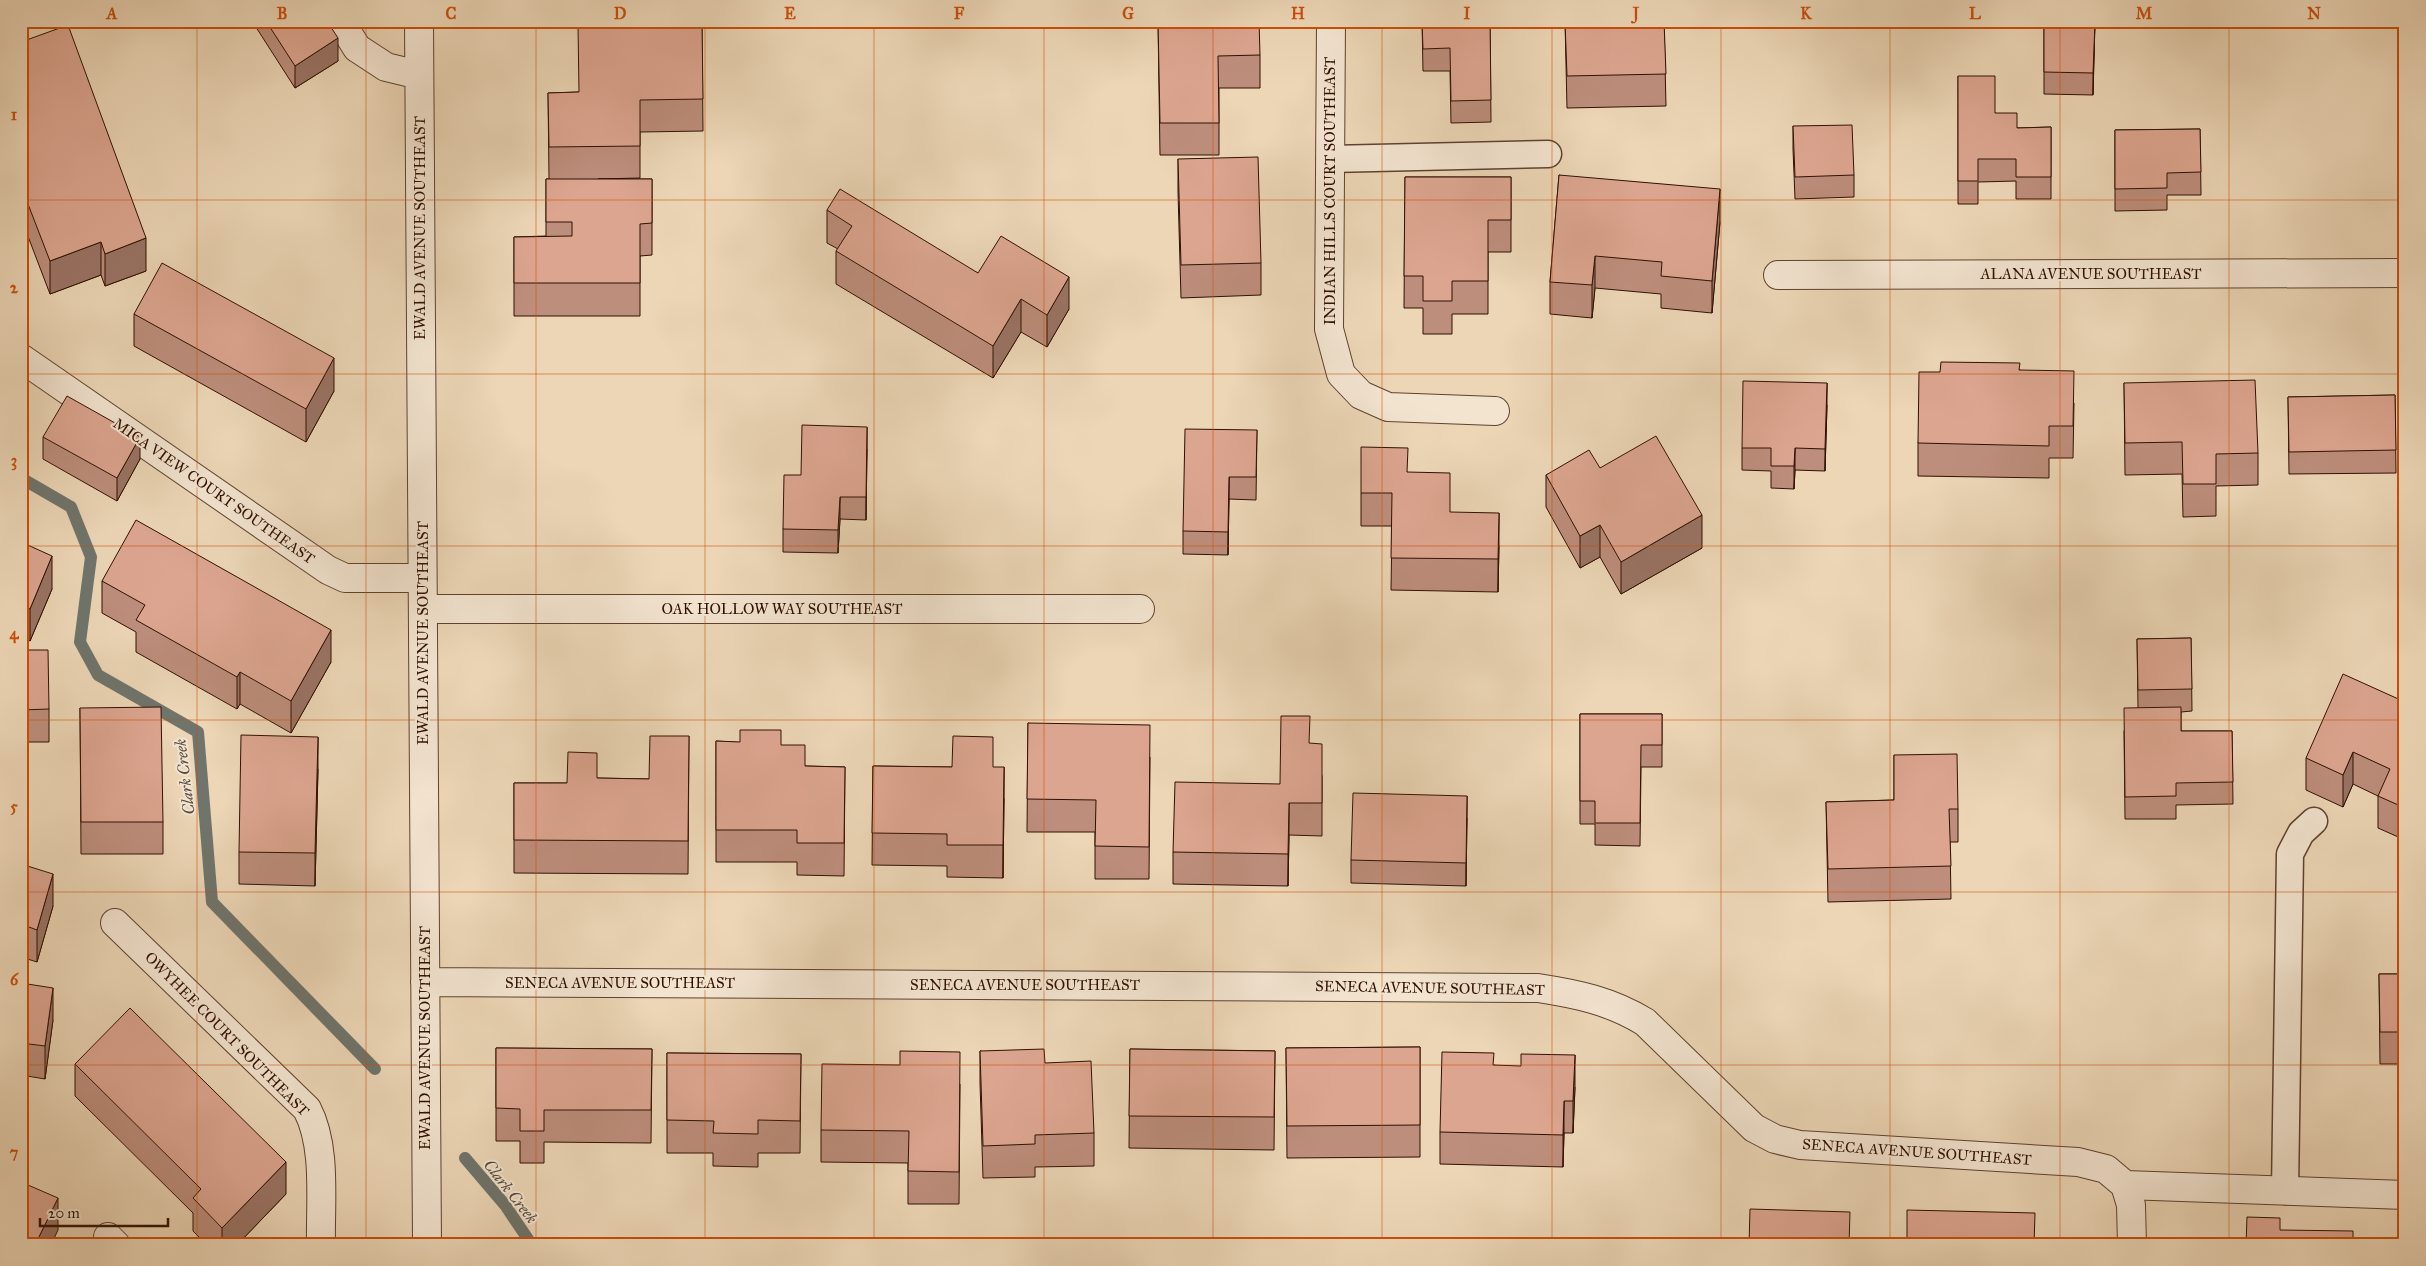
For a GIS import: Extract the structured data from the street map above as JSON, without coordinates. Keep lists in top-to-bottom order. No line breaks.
{"streets":{"street":["INDIAN HILLS COURT SOUTHEAST","EWALD AVENUE SOUTHEAST","ALANA AVENUE SOUTHEAST","MICA VIEW COURT SOUTHEAST","OAK HOLLOW WAY SOUTHEAST","SENECA AVENUE SOUTHEAST","OWYHEE COURT SOUTHEAST"]},"crossings":[["EWALD AVENUE SOUTHEAST","MICA VIEW COURT SOUTHEAST"],["EWALD AVENUE SOUTHEAST","OAK HOLLOW WAY SOUTHEAST"],["EWALD AVENUE SOUTHEAST","SENECA AVENUE SOUTHEAST"]],"water":["Clark Creek"],"scale_bar":"20 m","grid":{"columns":["A","B","C","D","E","F","G","H","I","J","K","L","M","N"],"rows":["1","2","3","4","5","6","7"]}}
